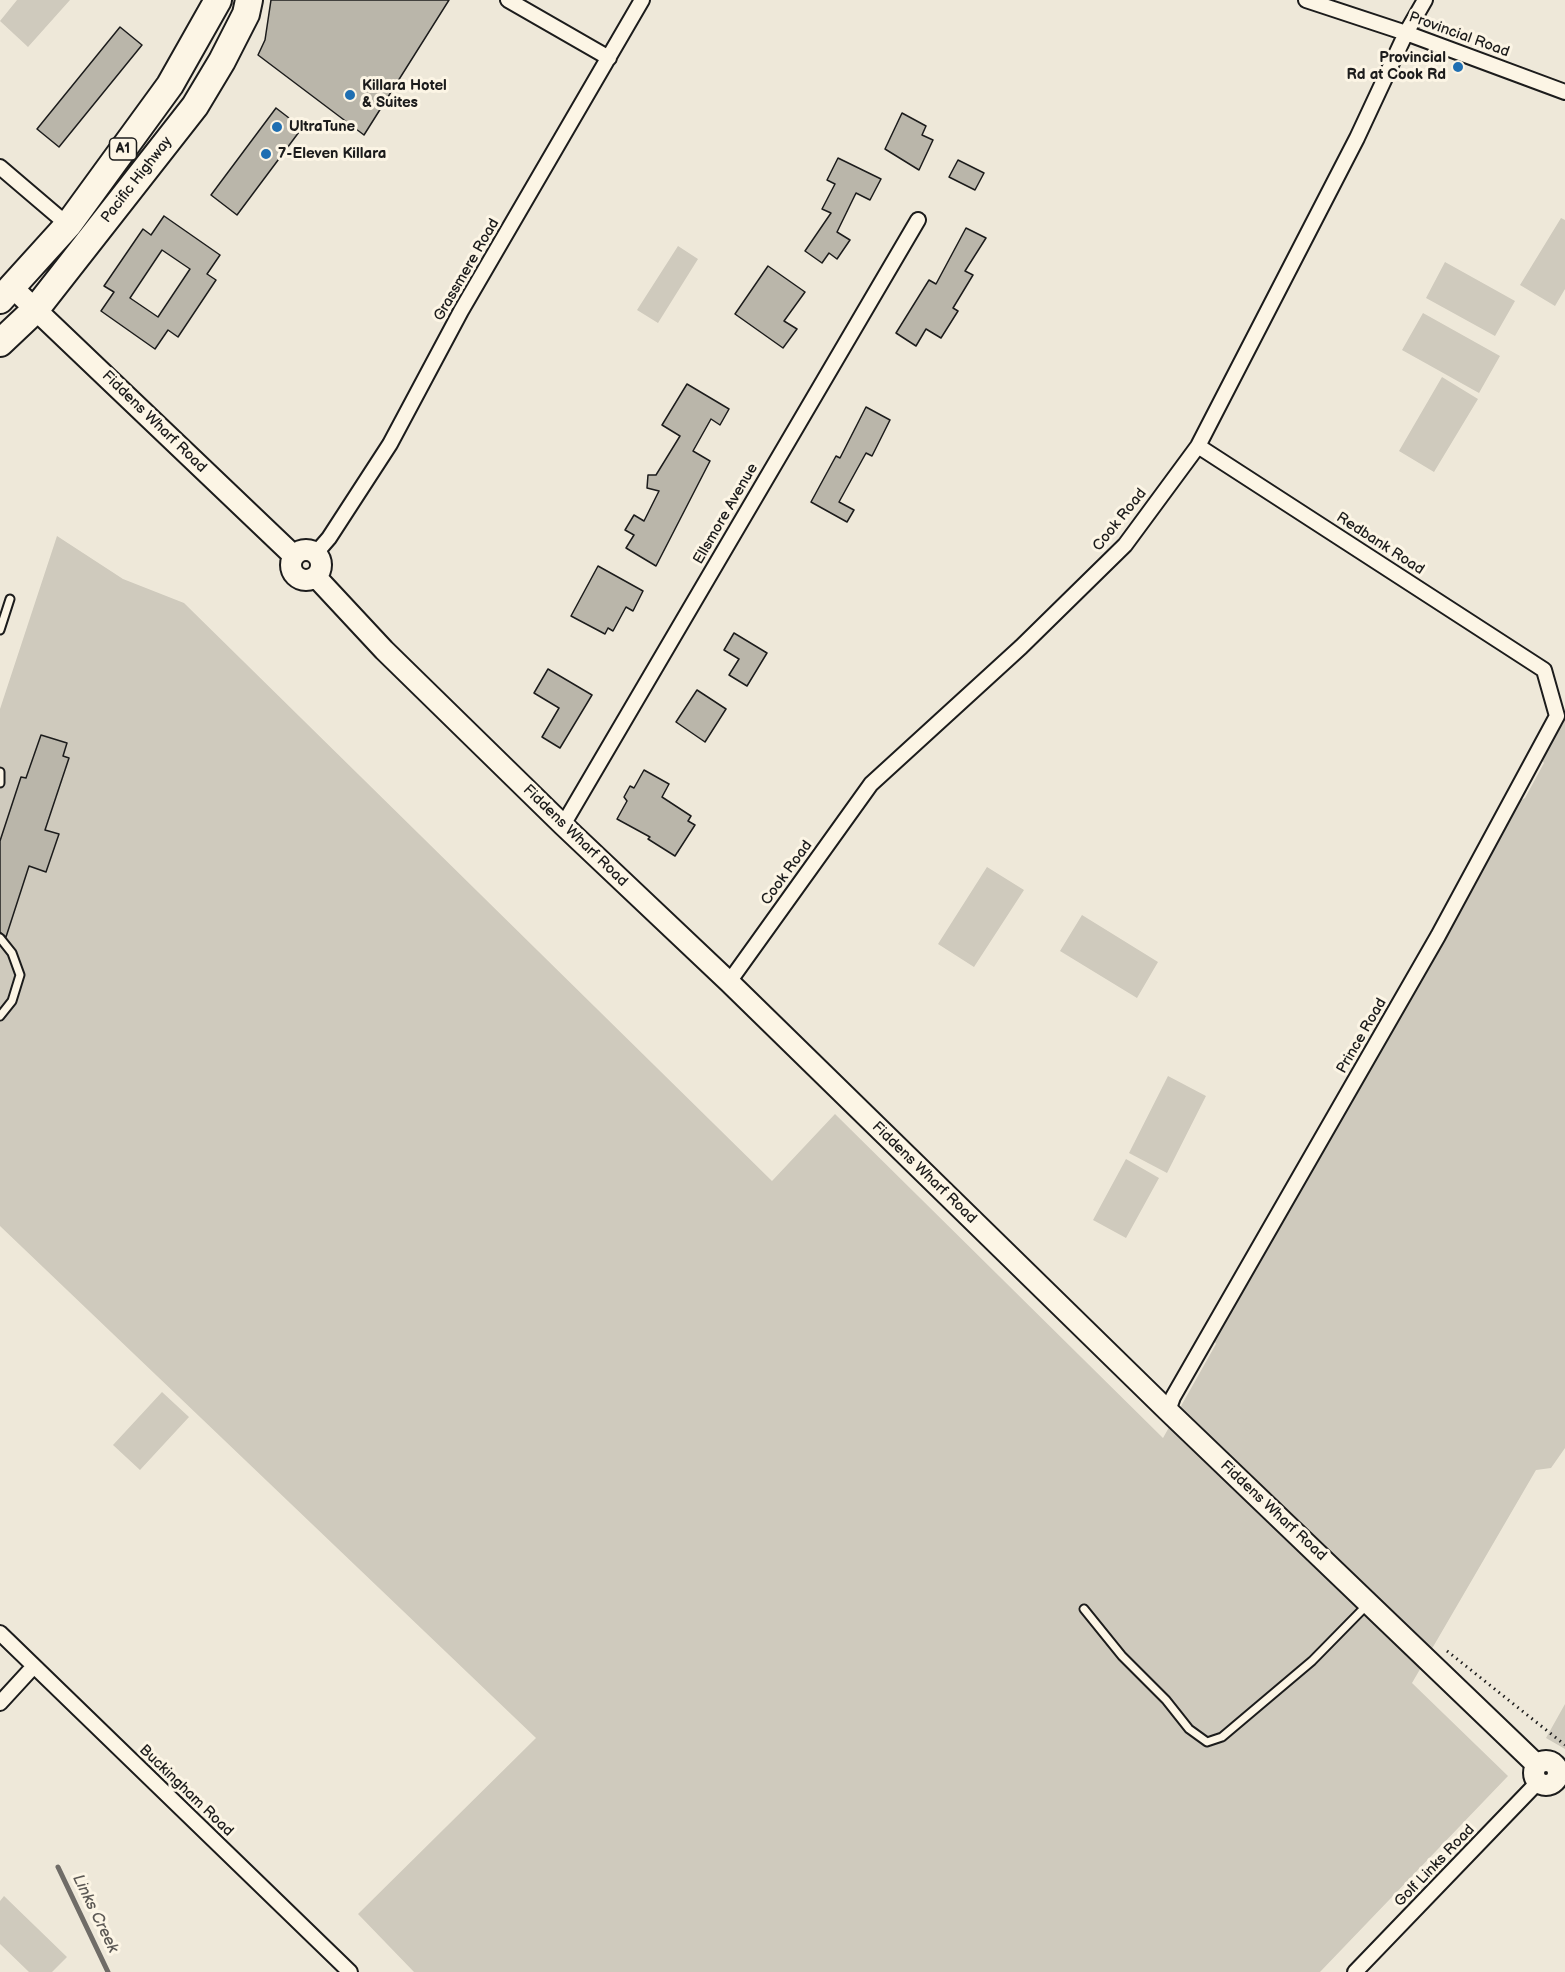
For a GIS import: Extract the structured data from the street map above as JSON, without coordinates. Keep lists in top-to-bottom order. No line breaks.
{"streets":{"highway":["A1","Pacific Highway"],"street":["Provincial Road","Grassmere Road","Fiddens Wharf Road","Ellsmore Avenue","Cook Road","Redbank Road","Prince Road","Buckingham Road","Golf Links Road"]},"crossings":[["Provincial Road","Cook Road"],["Pacific Highway","Fiddens Wharf Road"],["Grassmere Road","Fiddens Wharf Road"],["Fiddens Wharf Road","Ellsmore Avenue"],["Fiddens Wharf Road","Cook Road"],["Fiddens Wharf Road","Prince Road"],["Fiddens Wharf Road","Golf Links Road"],["Cook Road","Redbank Road"],["Redbank Road","Prince Road"]],"water":["Links Creek"],"places":["Provincial Rd at Cook Rd","Killara Hotel & Suites","UltraTune","7-Eleven Killara"]}
